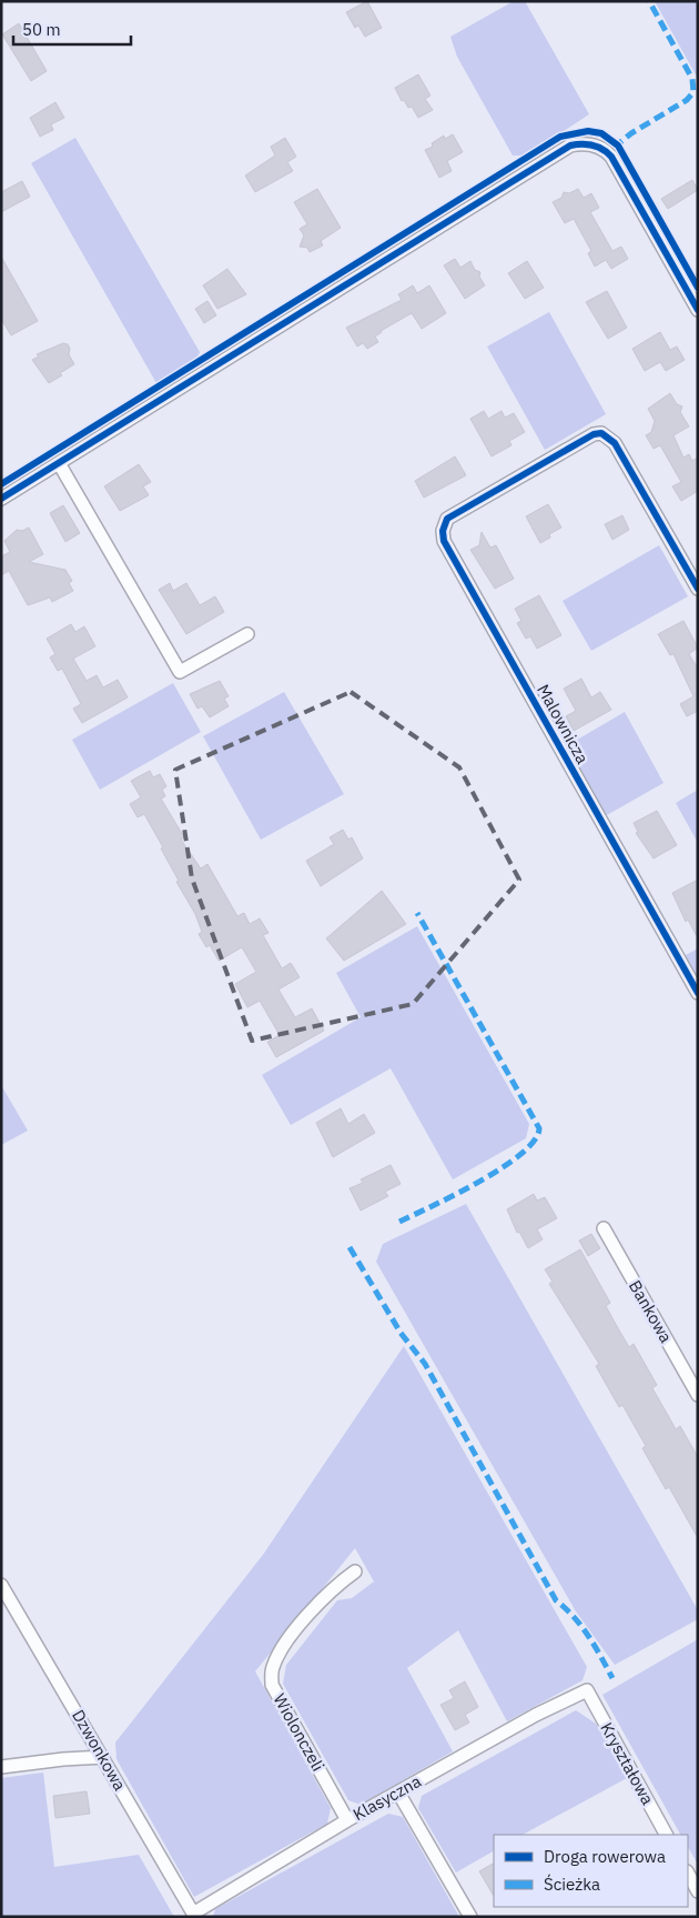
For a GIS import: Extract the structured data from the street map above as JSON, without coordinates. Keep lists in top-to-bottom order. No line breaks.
{"streets":{"street":["Malownicza","Bankowa","Wiolonczeli","Dzwonkowa","Kryształowa","Klasyczna"]},"crossings":[["Wiolonczeli","Klasyczna"],["Dzwonkowa","Klasyczna"],["Kryształowa","Klasyczna"]],"legend":["Droga rowerowa","Ścieżka"],"scale_bar":"50 m"}
